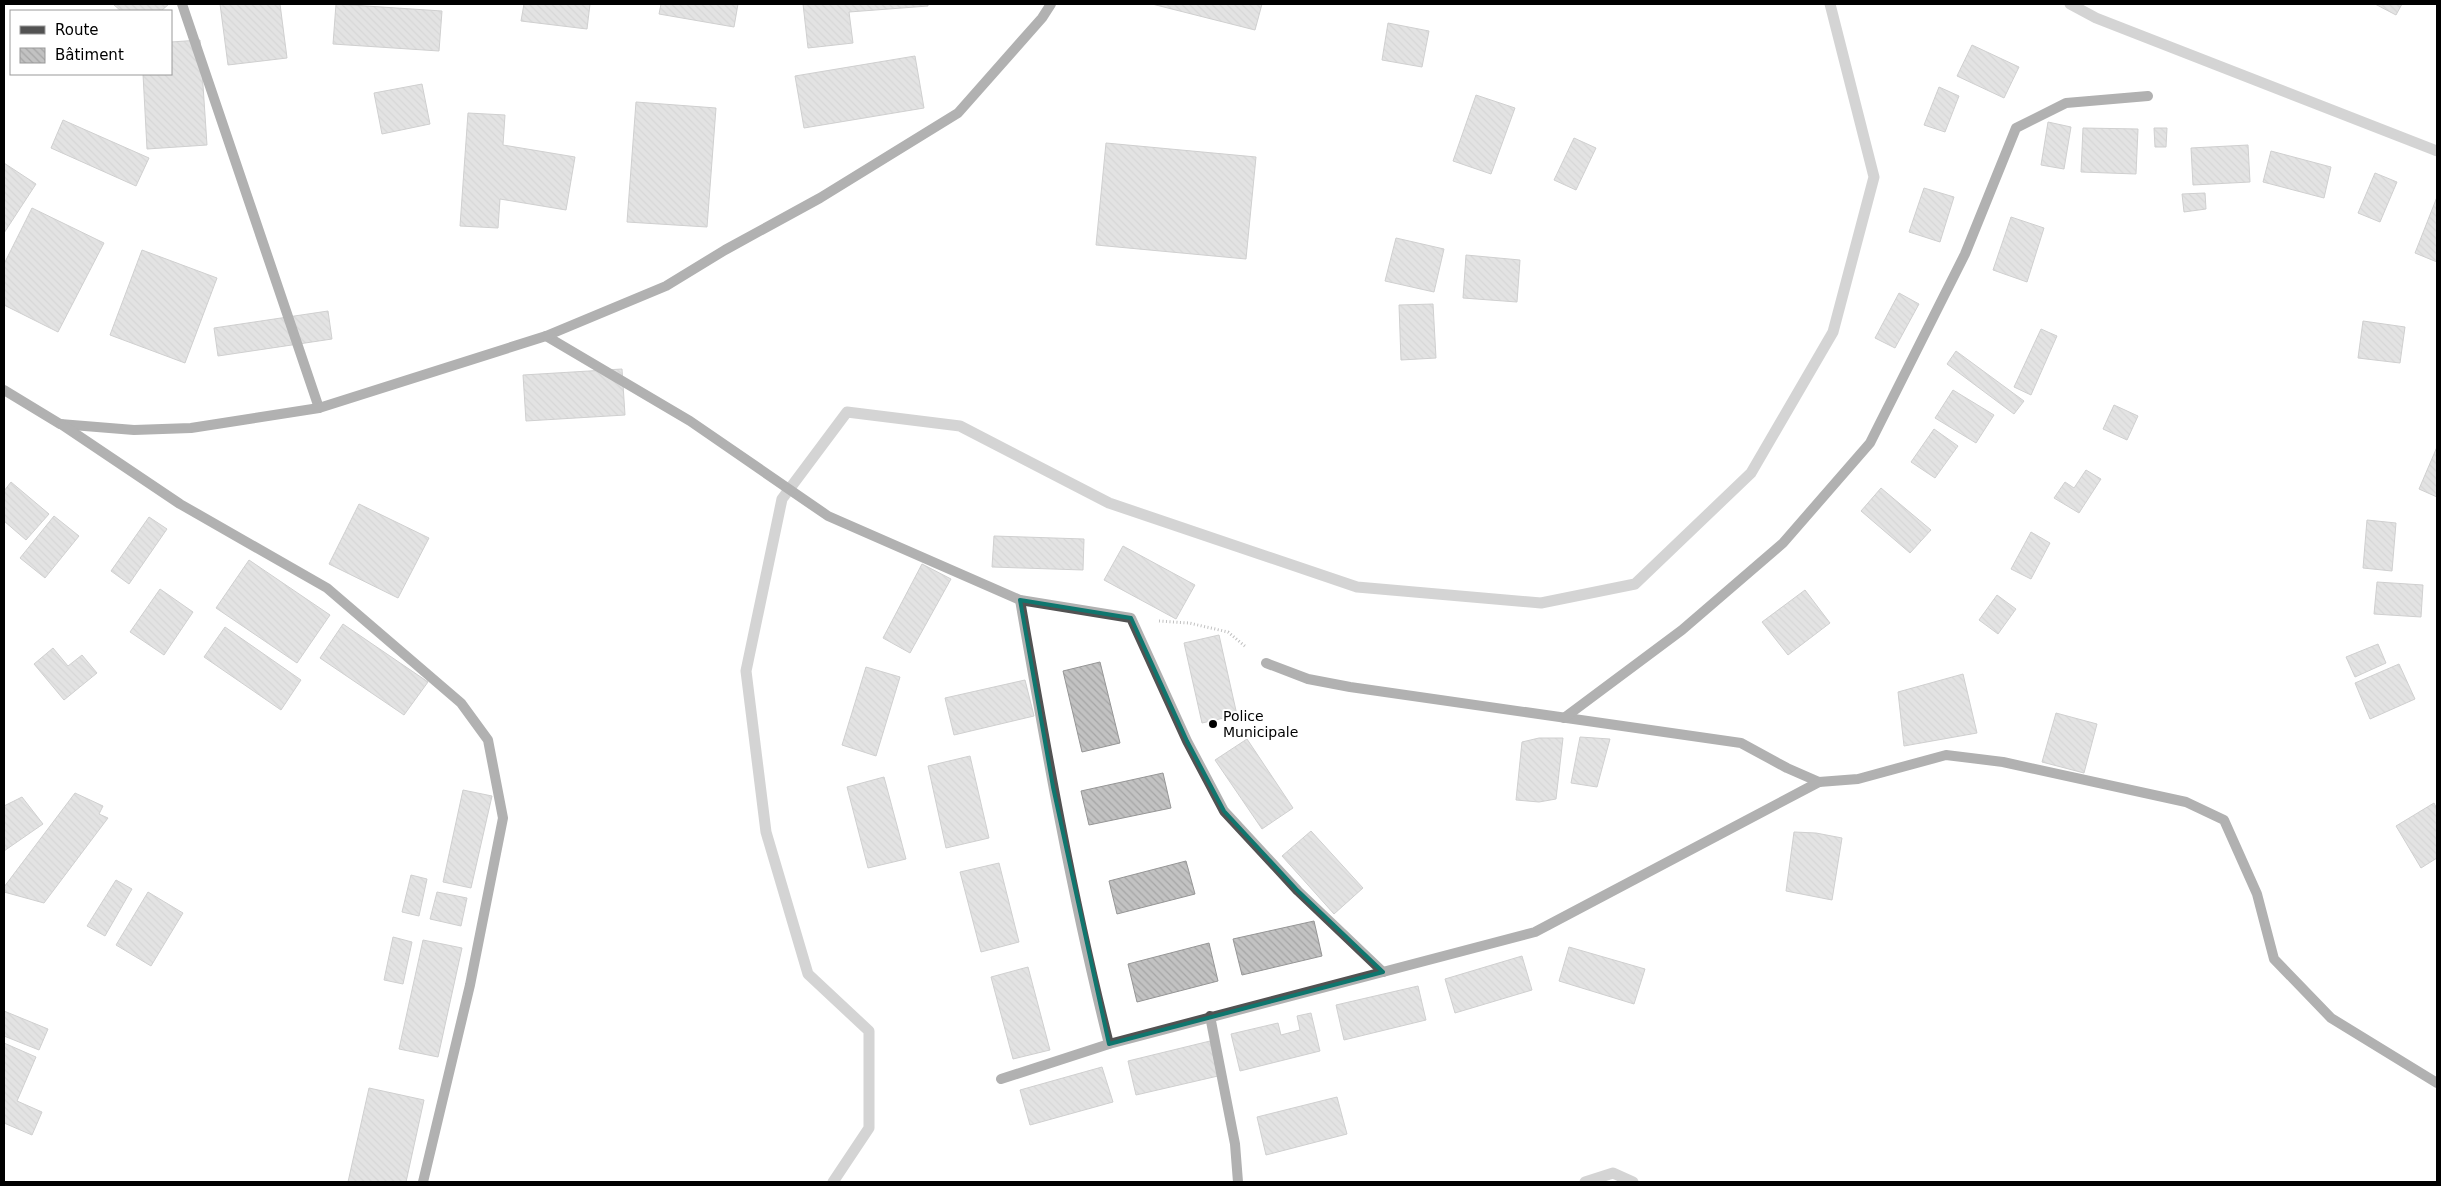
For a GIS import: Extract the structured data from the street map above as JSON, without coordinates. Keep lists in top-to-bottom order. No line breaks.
{"places":["Police Municipale"],"legend":["Route","Bâtiment"]}
